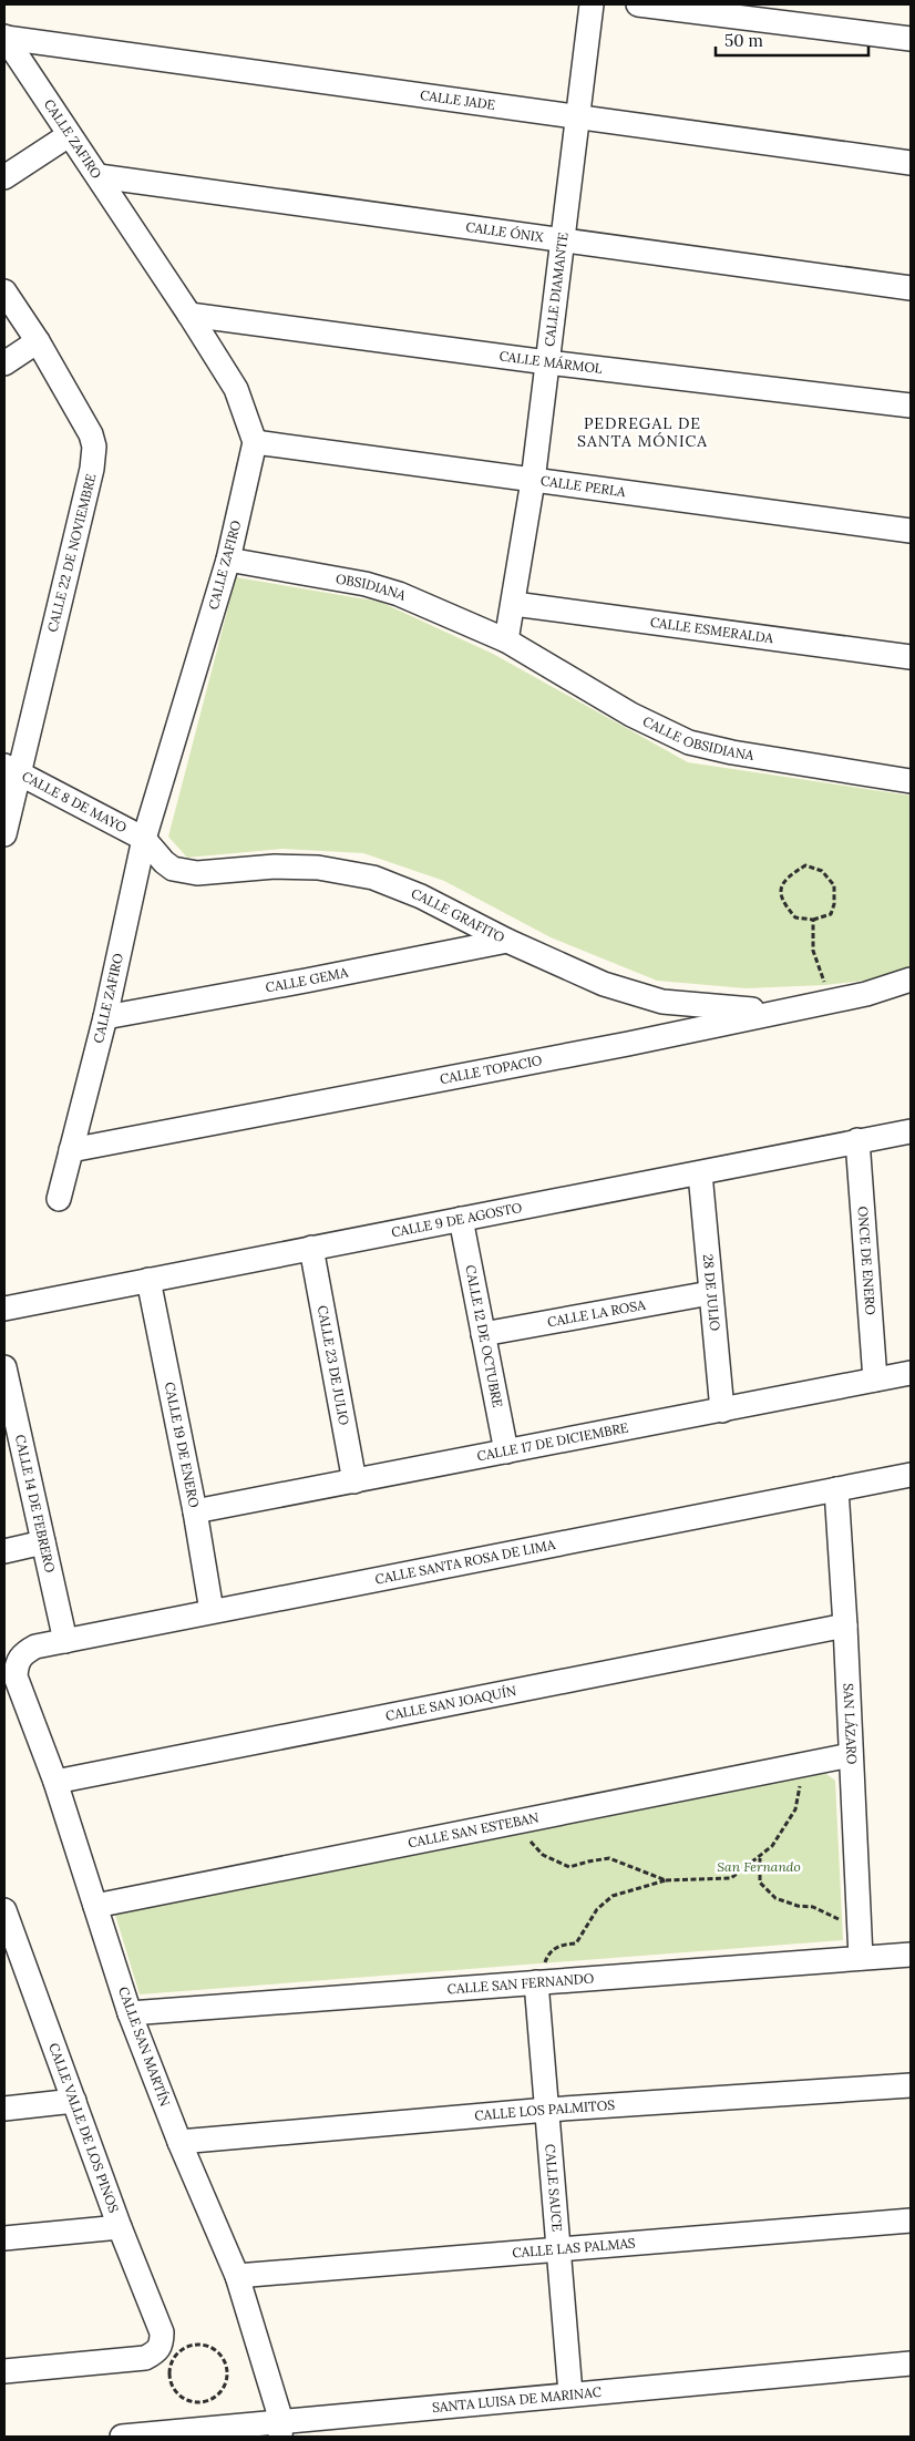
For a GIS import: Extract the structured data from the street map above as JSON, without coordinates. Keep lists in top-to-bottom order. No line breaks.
{"streets":{"street":["CALLE JADE","CALLE ZAFIRO","CALLE ÓNIX","CALLE DIAMANTE","CALLE MÁRMOL","CALLE PERLA","CALLE 22 DE NOVIEMBRE","OBSIDIANA","CALLE ESMERALDA","CALLE OBSIDIANA","CALLE 8 DE MAYO","CALLE GRAFITO","CALLE GEMA","CALLE TOPACIO","CALLE 9 DE AGOSTO","ONCE DE ENERO","28 DE JULIO","CALLE LA ROSA","CALLE 12 DE OCTUBRE","CALLE 23 DE JULIO","CALLE 17 DE DICIEMBRE","CALLE 19 DE ENERO","CALLE 14 DE FEBRERO","CALLE SANTA ROSA DE LIMA","CALLE SAN JOAQUÍN","SAN LÁZARO","CALLE SAN ESTEBAN","CALLE SAN FERNANDO","CALLE SAN MARTÍN","CALLE LOS PALMITOS","CALLE VALLE DE LOS PINOS","CALLE SAUCE","CALLE LAS PALMAS","SANTA LUISA DE MARINAC"]},"crossings":[["CALLE JADE","CALLE ZAFIRO"],["CALLE JADE","CALLE DIAMANTE"],["CALLE ZAFIRO","CALLE ÓNIX"],["CALLE ZAFIRO","CALLE MÁRMOL"],["CALLE ZAFIRO","CALLE PERLA"],["CALLE ZAFIRO","OBSIDIANA"],["CALLE ZAFIRO","CALLE 8 DE MAYO"],["CALLE ZAFIRO","CALLE GRAFITO"],["CALLE ZAFIRO","CALLE GEMA"],["CALLE ZAFIRO","CALLE TOPACIO"],["CALLE ÓNIX","CALLE DIAMANTE"],["CALLE DIAMANTE","CALLE MÁRMOL"],["CALLE DIAMANTE","CALLE PERLA"],["CALLE DIAMANTE","OBSIDIANA"],["CALLE DIAMANTE","CALLE ESMERALDA"],["CALLE DIAMANTE","CALLE OBSIDIANA"],["CALLE 22 DE NOVIEMBRE","CALLE 8 DE MAYO"],["OBSIDIANA","CALLE OBSIDIANA"],["CALLE 8 DE MAYO","CALLE GRAFITO"],["CALLE GRAFITO","CALLE GEMA"],["CALLE GRAFITO","CALLE TOPACIO"],["CALLE 9 DE AGOSTO","ONCE DE ENERO"],["CALLE 9 DE AGOSTO","28 DE JULIO"],["CALLE 9 DE AGOSTO","CALLE 12 DE OCTUBRE"],["CALLE 9 DE AGOSTO","CALLE 23 DE JULIO"],["CALLE 9 DE AGOSTO","CALLE 19 DE ENERO"],["ONCE DE ENERO","CALLE 17 DE DICIEMBRE"],["28 DE JULIO","CALLE LA ROSA"],["28 DE JULIO","CALLE 17 DE DICIEMBRE"],["CALLE LA ROSA","CALLE 12 DE OCTUBRE"],["CALLE 12 DE OCTUBRE","CALLE 17 DE DICIEMBRE"],["CALLE 23 DE JULIO","CALLE 17 DE DICIEMBRE"],["CALLE 17 DE DICIEMBRE","CALLE 19 DE ENERO"],["CALLE 19 DE ENERO","CALLE SANTA ROSA DE LIMA"],["CALLE 14 DE FEBRERO","CALLE SANTA ROSA DE LIMA"],["CALLE SANTA ROSA DE LIMA","SAN LÁZARO"],["CALLE SANTA ROSA DE LIMA","CALLE SAN MARTÍN"],["CALLE SAN JOAQUÍN","SAN LÁZARO"],["CALLE SAN JOAQUÍN","CALLE SAN MARTÍN"],["SAN LÁZARO","CALLE SAN ESTEBAN"],["SAN LÁZARO","CALLE SAN FERNANDO"],["CALLE SAN ESTEBAN","CALLE SAN MARTÍN"],["CALLE SAN FERNANDO","CALLE SAN MARTÍN"],["CALLE SAN FERNANDO","CALLE SAUCE"],["CALLE SAN MARTÍN","CALLE LOS PALMITOS"],["CALLE SAN MARTÍN","CALLE LAS PALMAS"],["CALLE SAN MARTÍN","SANTA LUISA DE MARINAC"],["CALLE LOS PALMITOS","CALLE SAUCE"],["CALLE SAUCE","CALLE LAS PALMAS"],["CALLE SAUCE","SANTA LUISA DE MARINAC"]],"districts":["PEDREGAL DE SANTA MÓNICA"],"parks":["San Fernando"],"scale_bar":"50 m"}
